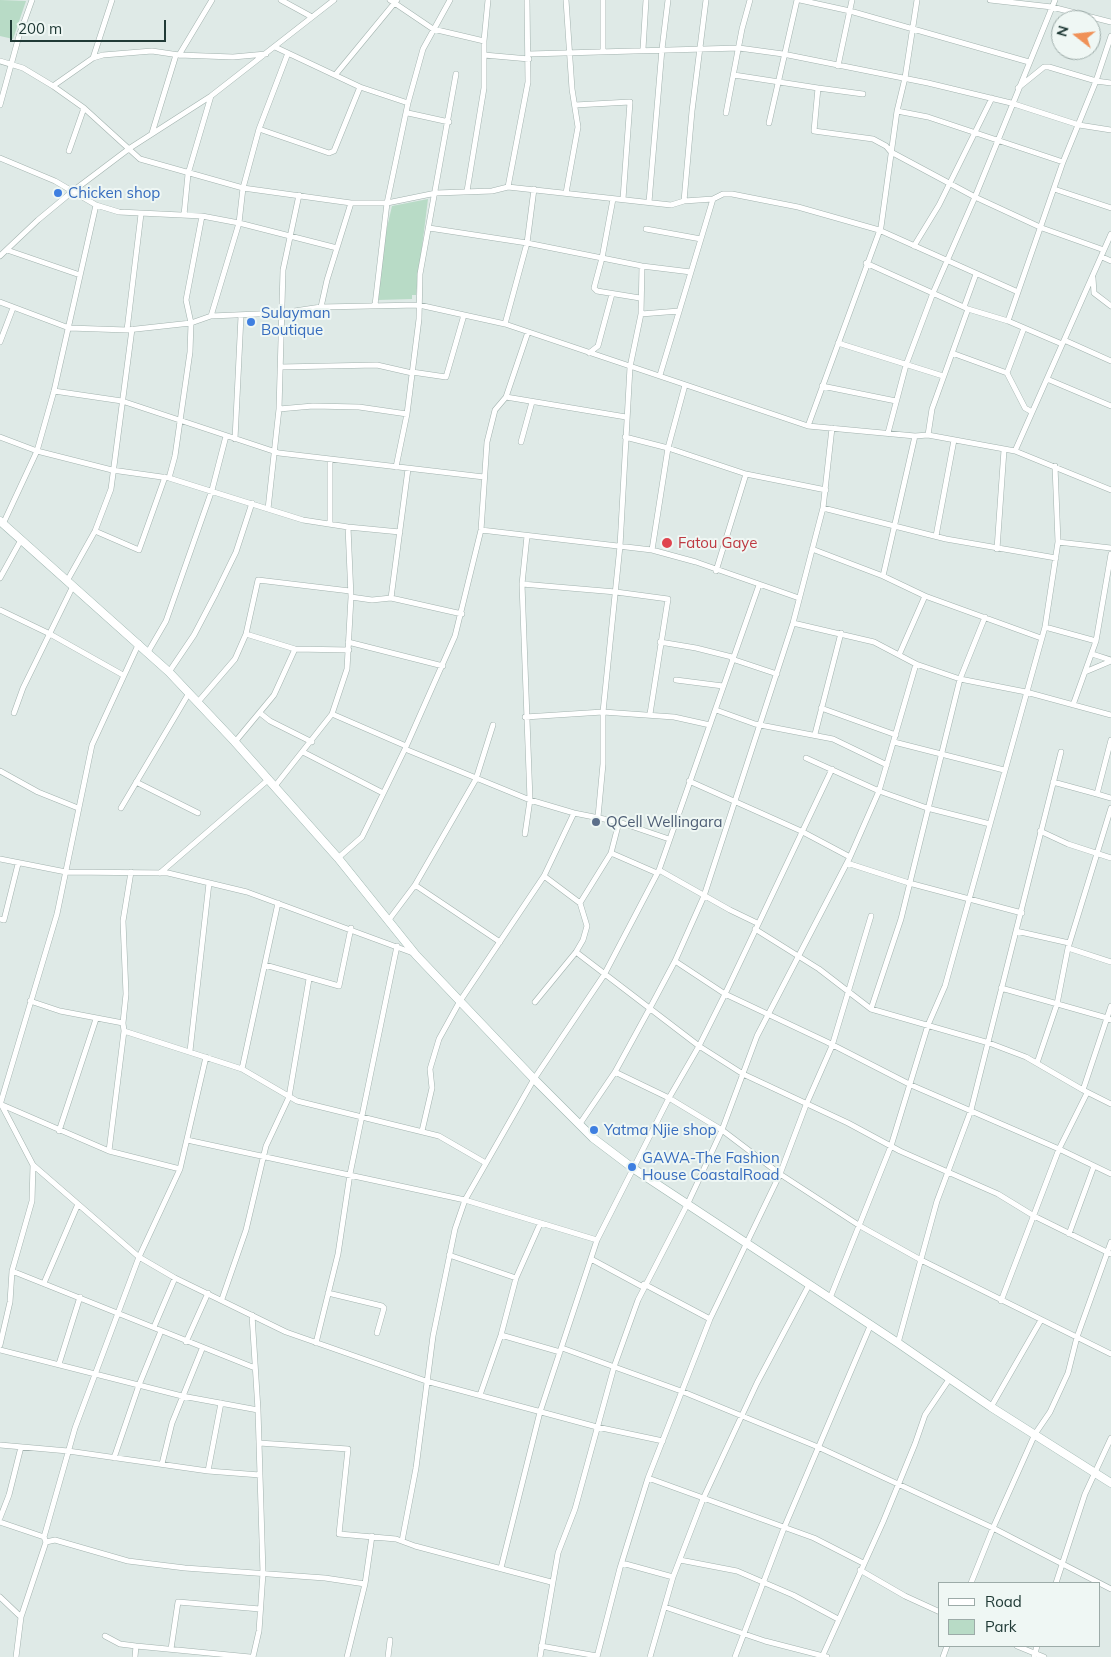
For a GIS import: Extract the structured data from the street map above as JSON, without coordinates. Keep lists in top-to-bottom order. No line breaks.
{"places":["Chicken shop","Sulayman Boutique","Fatou Gaye","QCell Wellingara","Yatma Njie shop","GAWA-The Fashion House CoastalRoad"],"legend":["Road","Park"],"scale_bar":"200 m","north":"left"}
